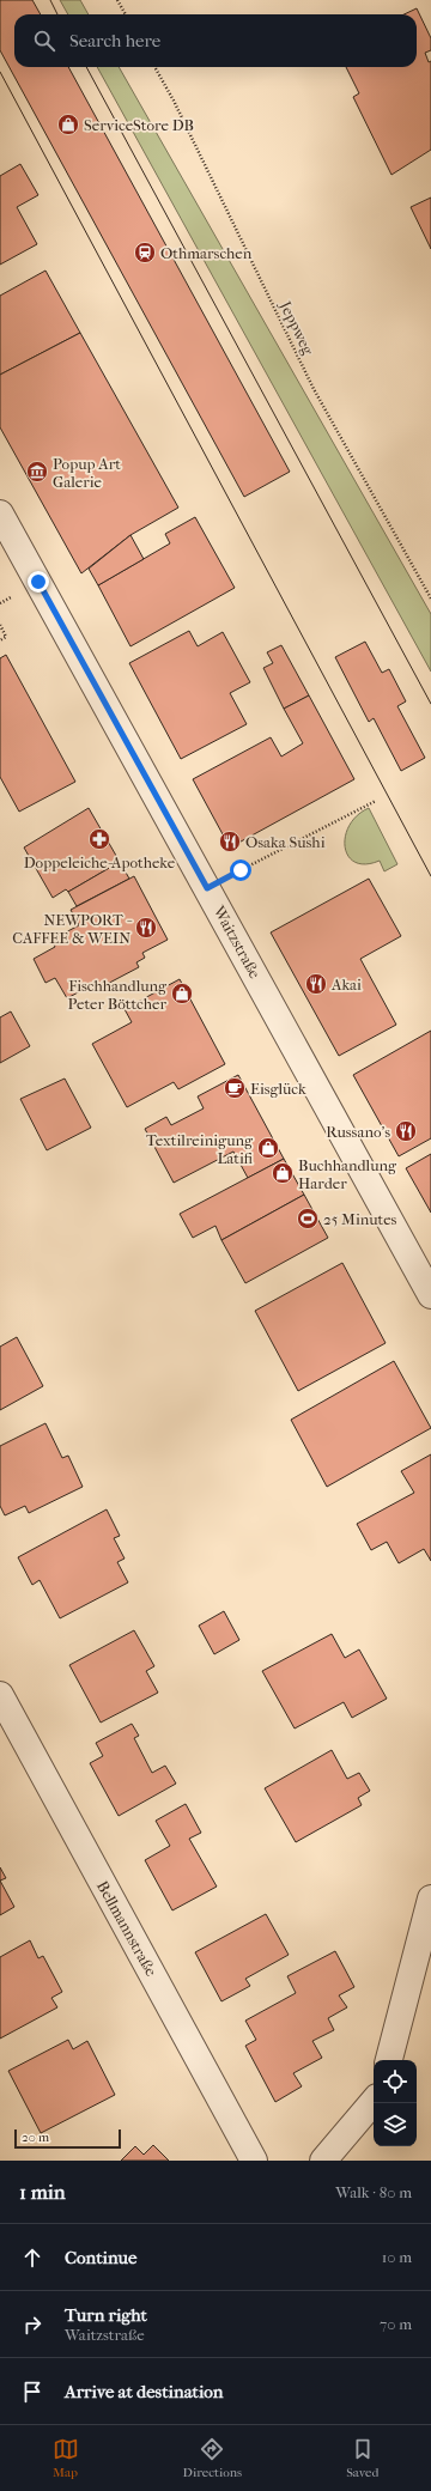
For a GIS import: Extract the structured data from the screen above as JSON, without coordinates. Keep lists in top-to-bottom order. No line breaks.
{"streets":{"street":["Waitzstraße","Bellmannstraße"],"path":["Jeppweg"]},"places":{"shop":["ServiceStore DB","Fischhandlung Peter Böttcher","Textilreinigung Latifi","Buchhandlung Harder"],"station":["Othmarschen"],"museum":["Popup Art Galerie"],"pharmacy":["Doppeleiche-Apotheke"],"restaurant":["Osaka Sushi","NEWPORT - CAFFEE & WEIN","Akai","Russano's"],"cafe":["Eisglück"],"sports":["25 Minutes"]},"scale_bar":"20 m","page":{"search":"Search here","scale":"20 m","heading":["1 min","Walk · 80 m"],"list":[["Continue","10 m"],["Turn right","Waitzstraße","70 m"],"Arrive at destination"],"nav":["Map","Directions","Saved"]}}
